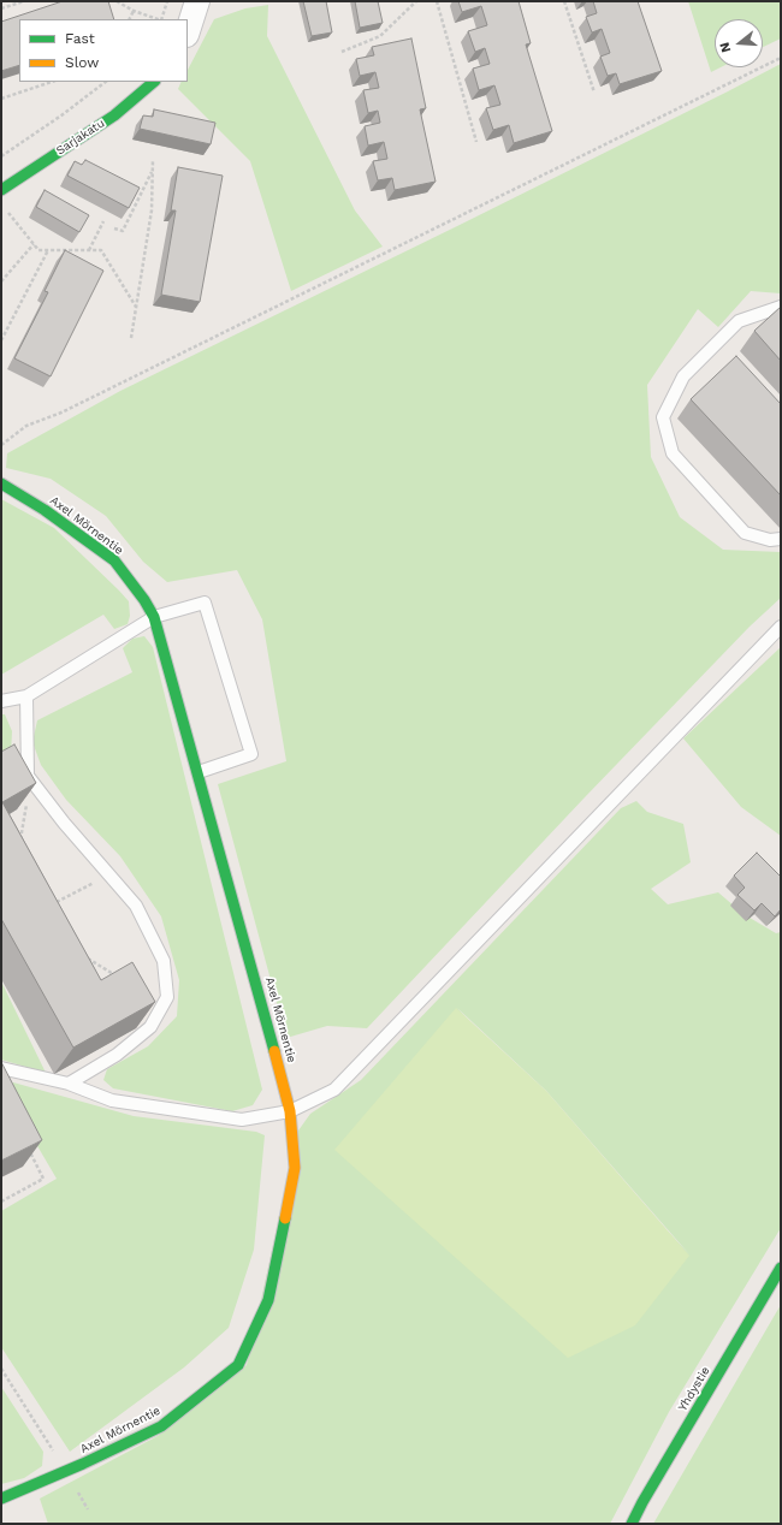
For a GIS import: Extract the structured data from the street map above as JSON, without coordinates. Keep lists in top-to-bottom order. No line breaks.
{"streets":{"main road":["Sarjakatu","Axel Mörnentie","Yhdystie"]},"legend":["Fast","Slow"],"north":"left"}
